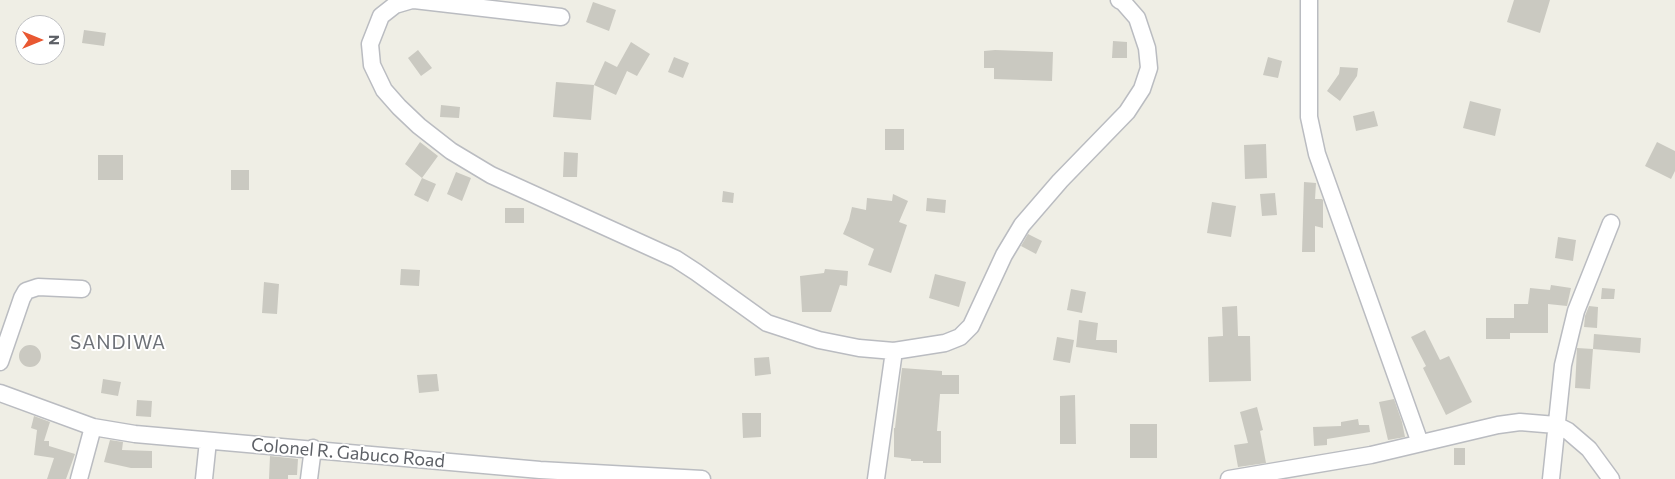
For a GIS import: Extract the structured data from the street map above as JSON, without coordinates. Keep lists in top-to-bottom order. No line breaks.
{"streets":{"street":["Colonel R. Gabuco Road"]},"districts":["SANDIWA"],"north":"right"}
